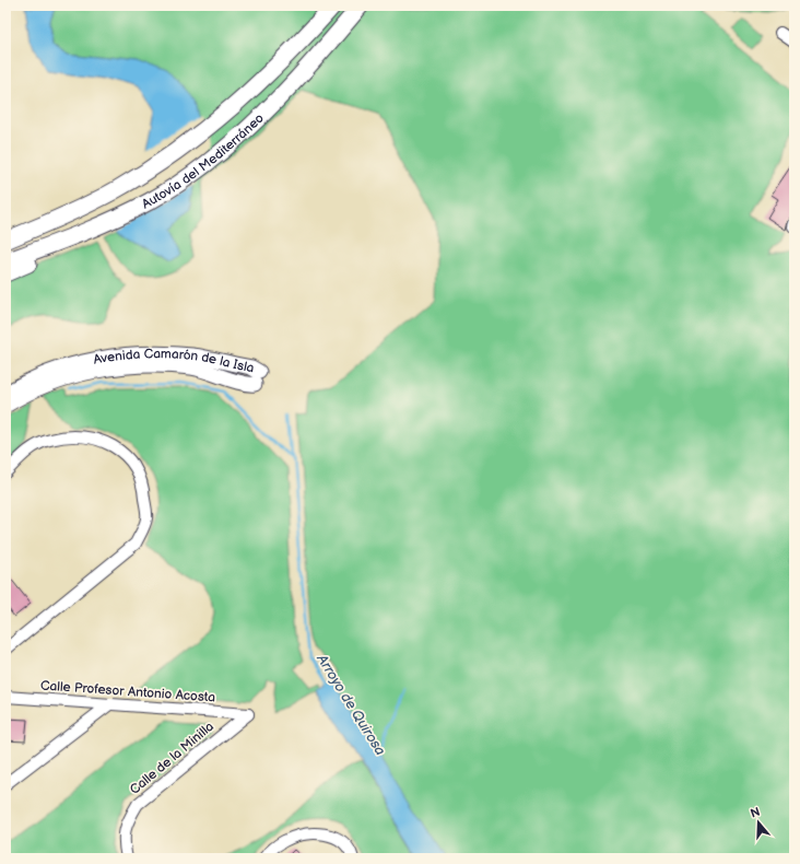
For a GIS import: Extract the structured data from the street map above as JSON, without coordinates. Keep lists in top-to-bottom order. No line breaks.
{"streets":{"highway":["Autovía del Mediterráneo"],"main road":["Avenida Camarón de la Isla"],"street":["Calle Profesor Antonio Acosta","Calle de la Minilla"]},"crossings":[["Calle Profesor Antonio Acosta","Calle de la Minilla"]],"water":["Arroyo de Quirosa"],"north":"top"}
